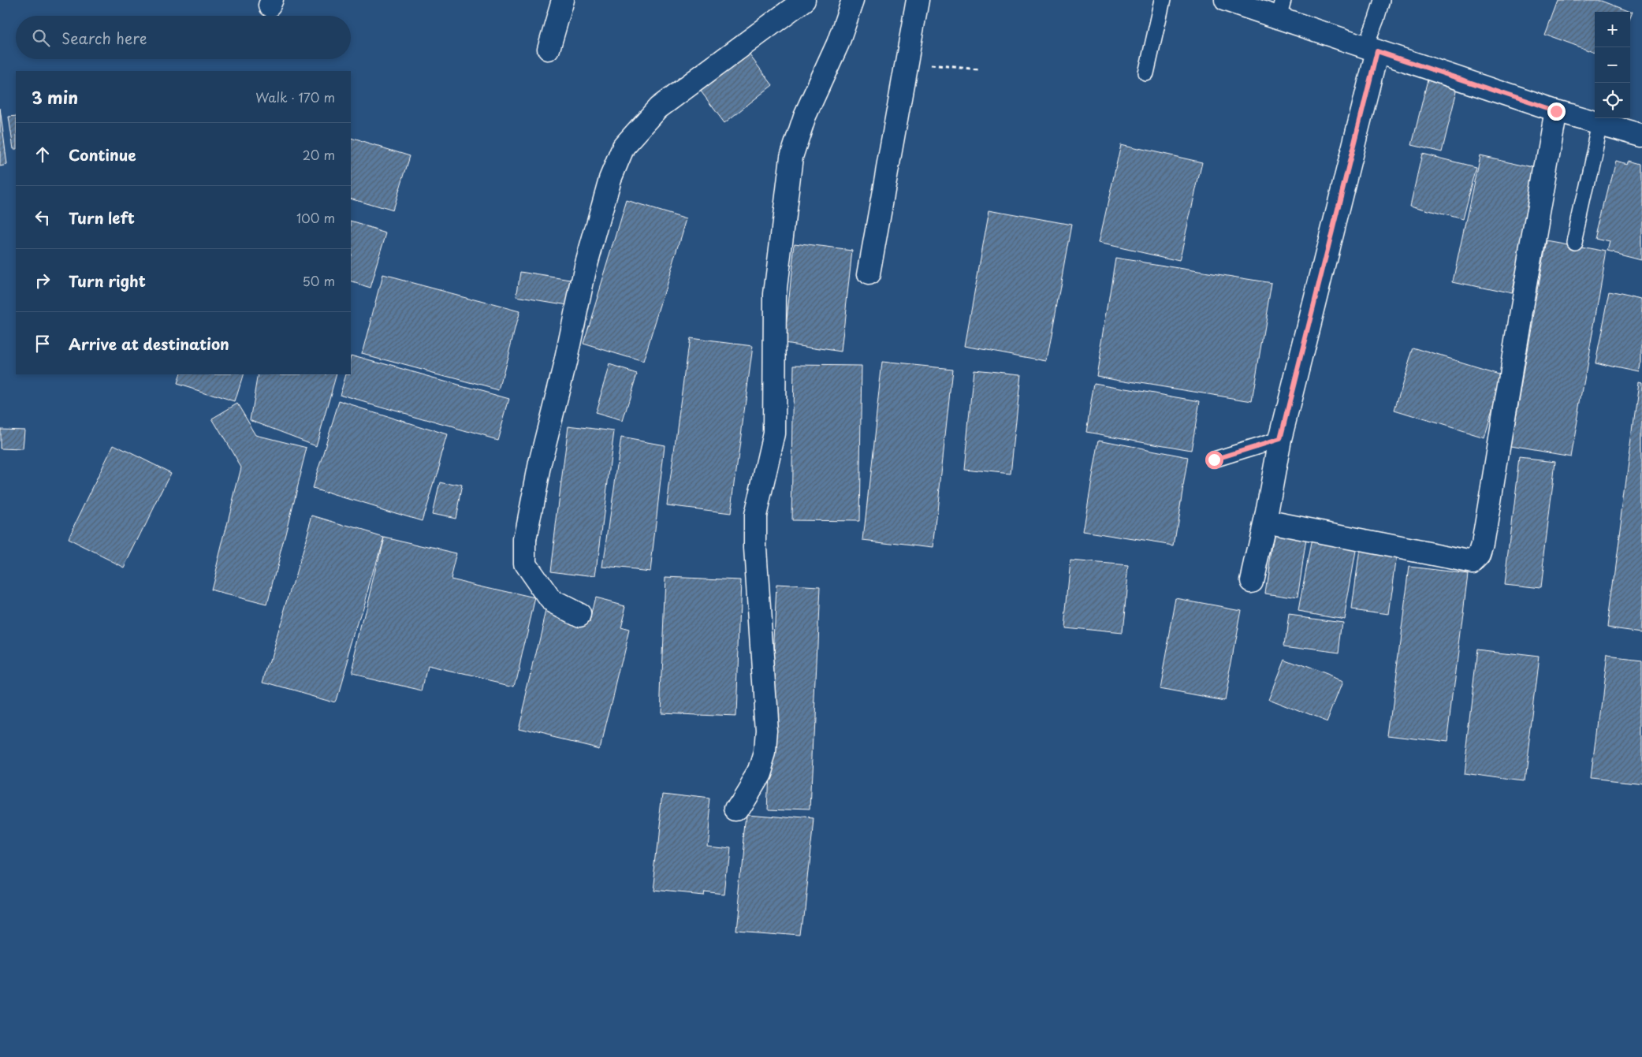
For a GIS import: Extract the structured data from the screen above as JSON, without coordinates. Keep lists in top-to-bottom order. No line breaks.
{"page":{"map_buttons":["+","−"],"search":"Search here","heading":["3 min","Walk · 170 m"],"list":[["Continue","20 m"],["Turn left","100 m"],["Turn right","50 m"],"Arrive at destination"]}}
